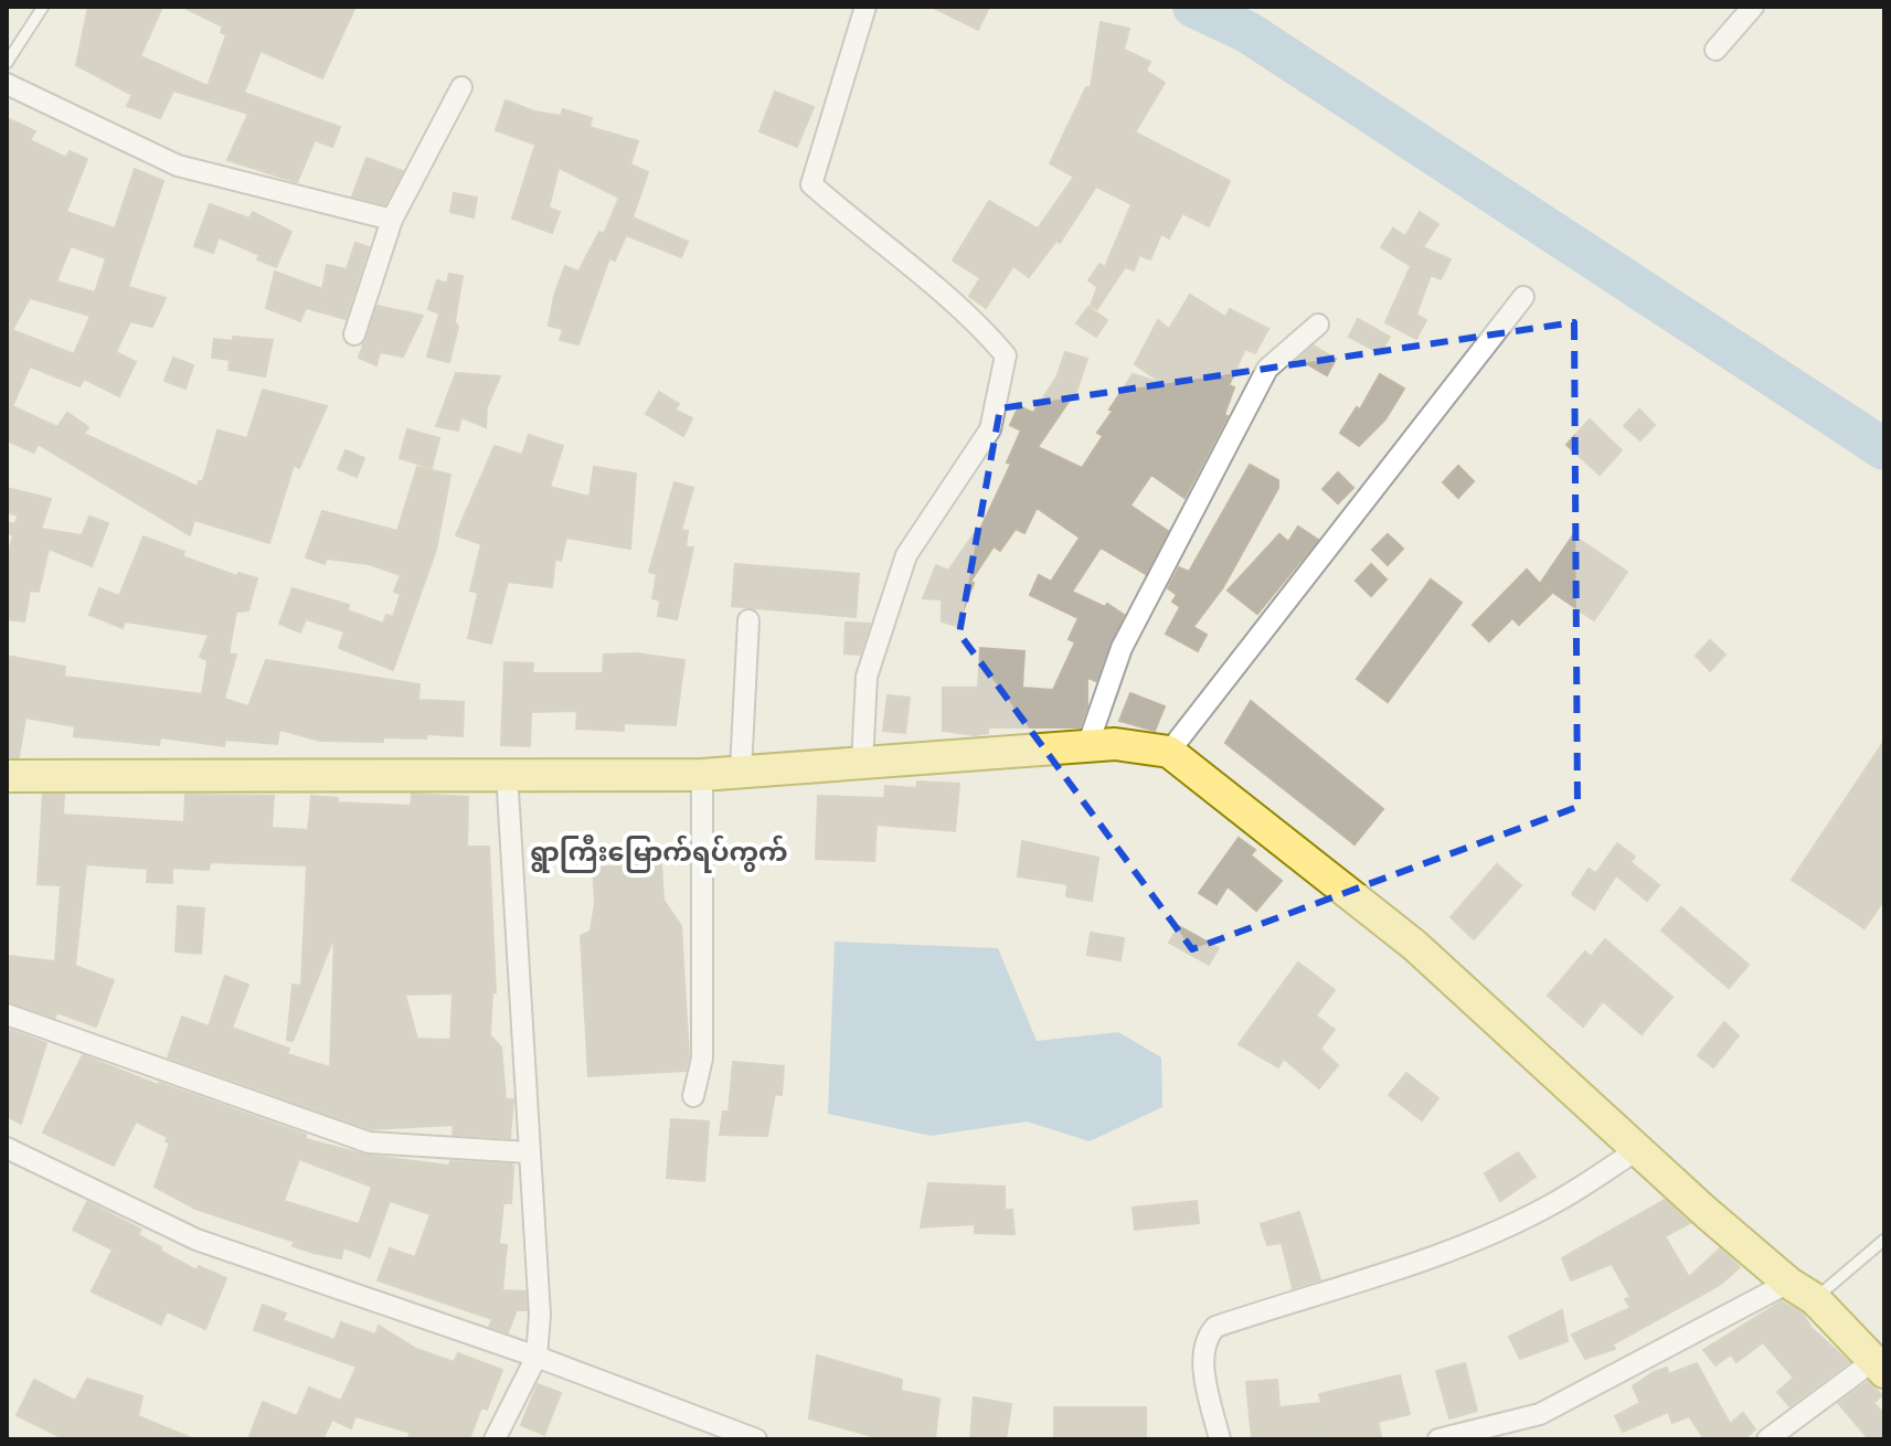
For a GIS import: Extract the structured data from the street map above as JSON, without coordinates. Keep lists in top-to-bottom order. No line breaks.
{"districts":["ရွာကြီးမြောက်ရပ်ကွက်"]}
